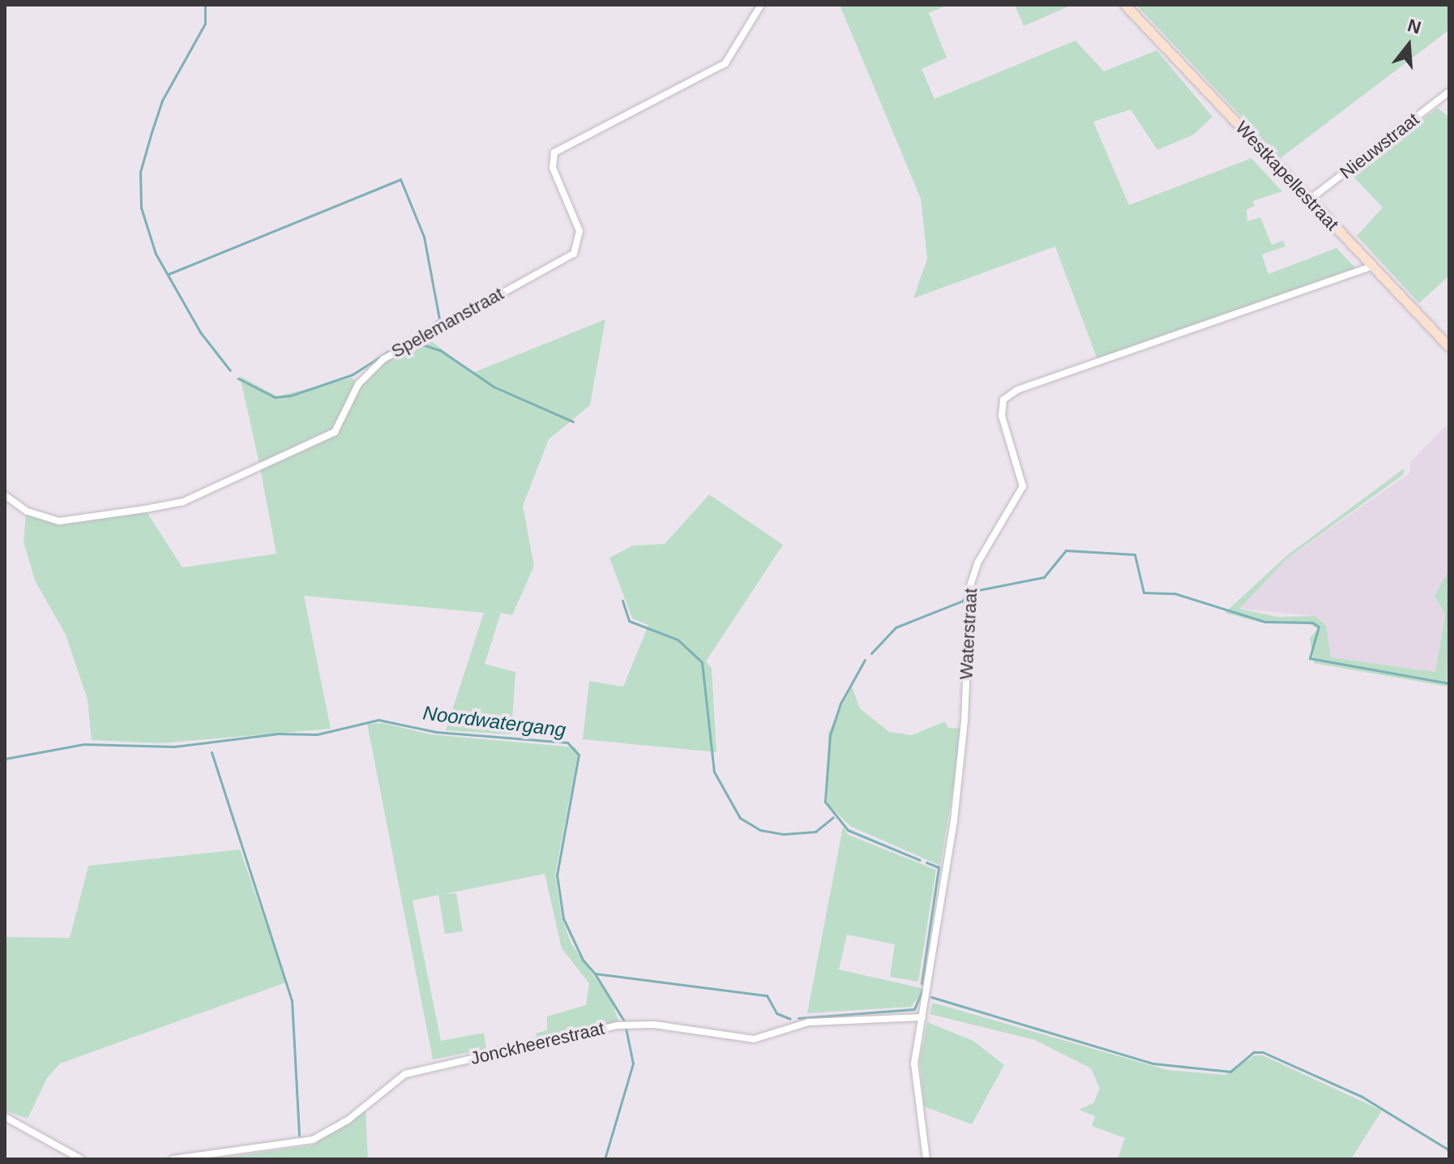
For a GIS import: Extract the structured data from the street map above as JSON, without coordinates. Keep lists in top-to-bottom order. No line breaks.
{"streets":{"street":["Nieuwstraat","Westkapellestraat","Spelemanstraat","Waterstraat","Jonckheerestraat"]},"crossings":[["Nieuwstraat","Westkapellestraat"],["Westkapellestraat","Waterstraat"],["Waterstraat","Jonckheerestraat"]],"water":["Noordwatergang"],"north":"top"}
